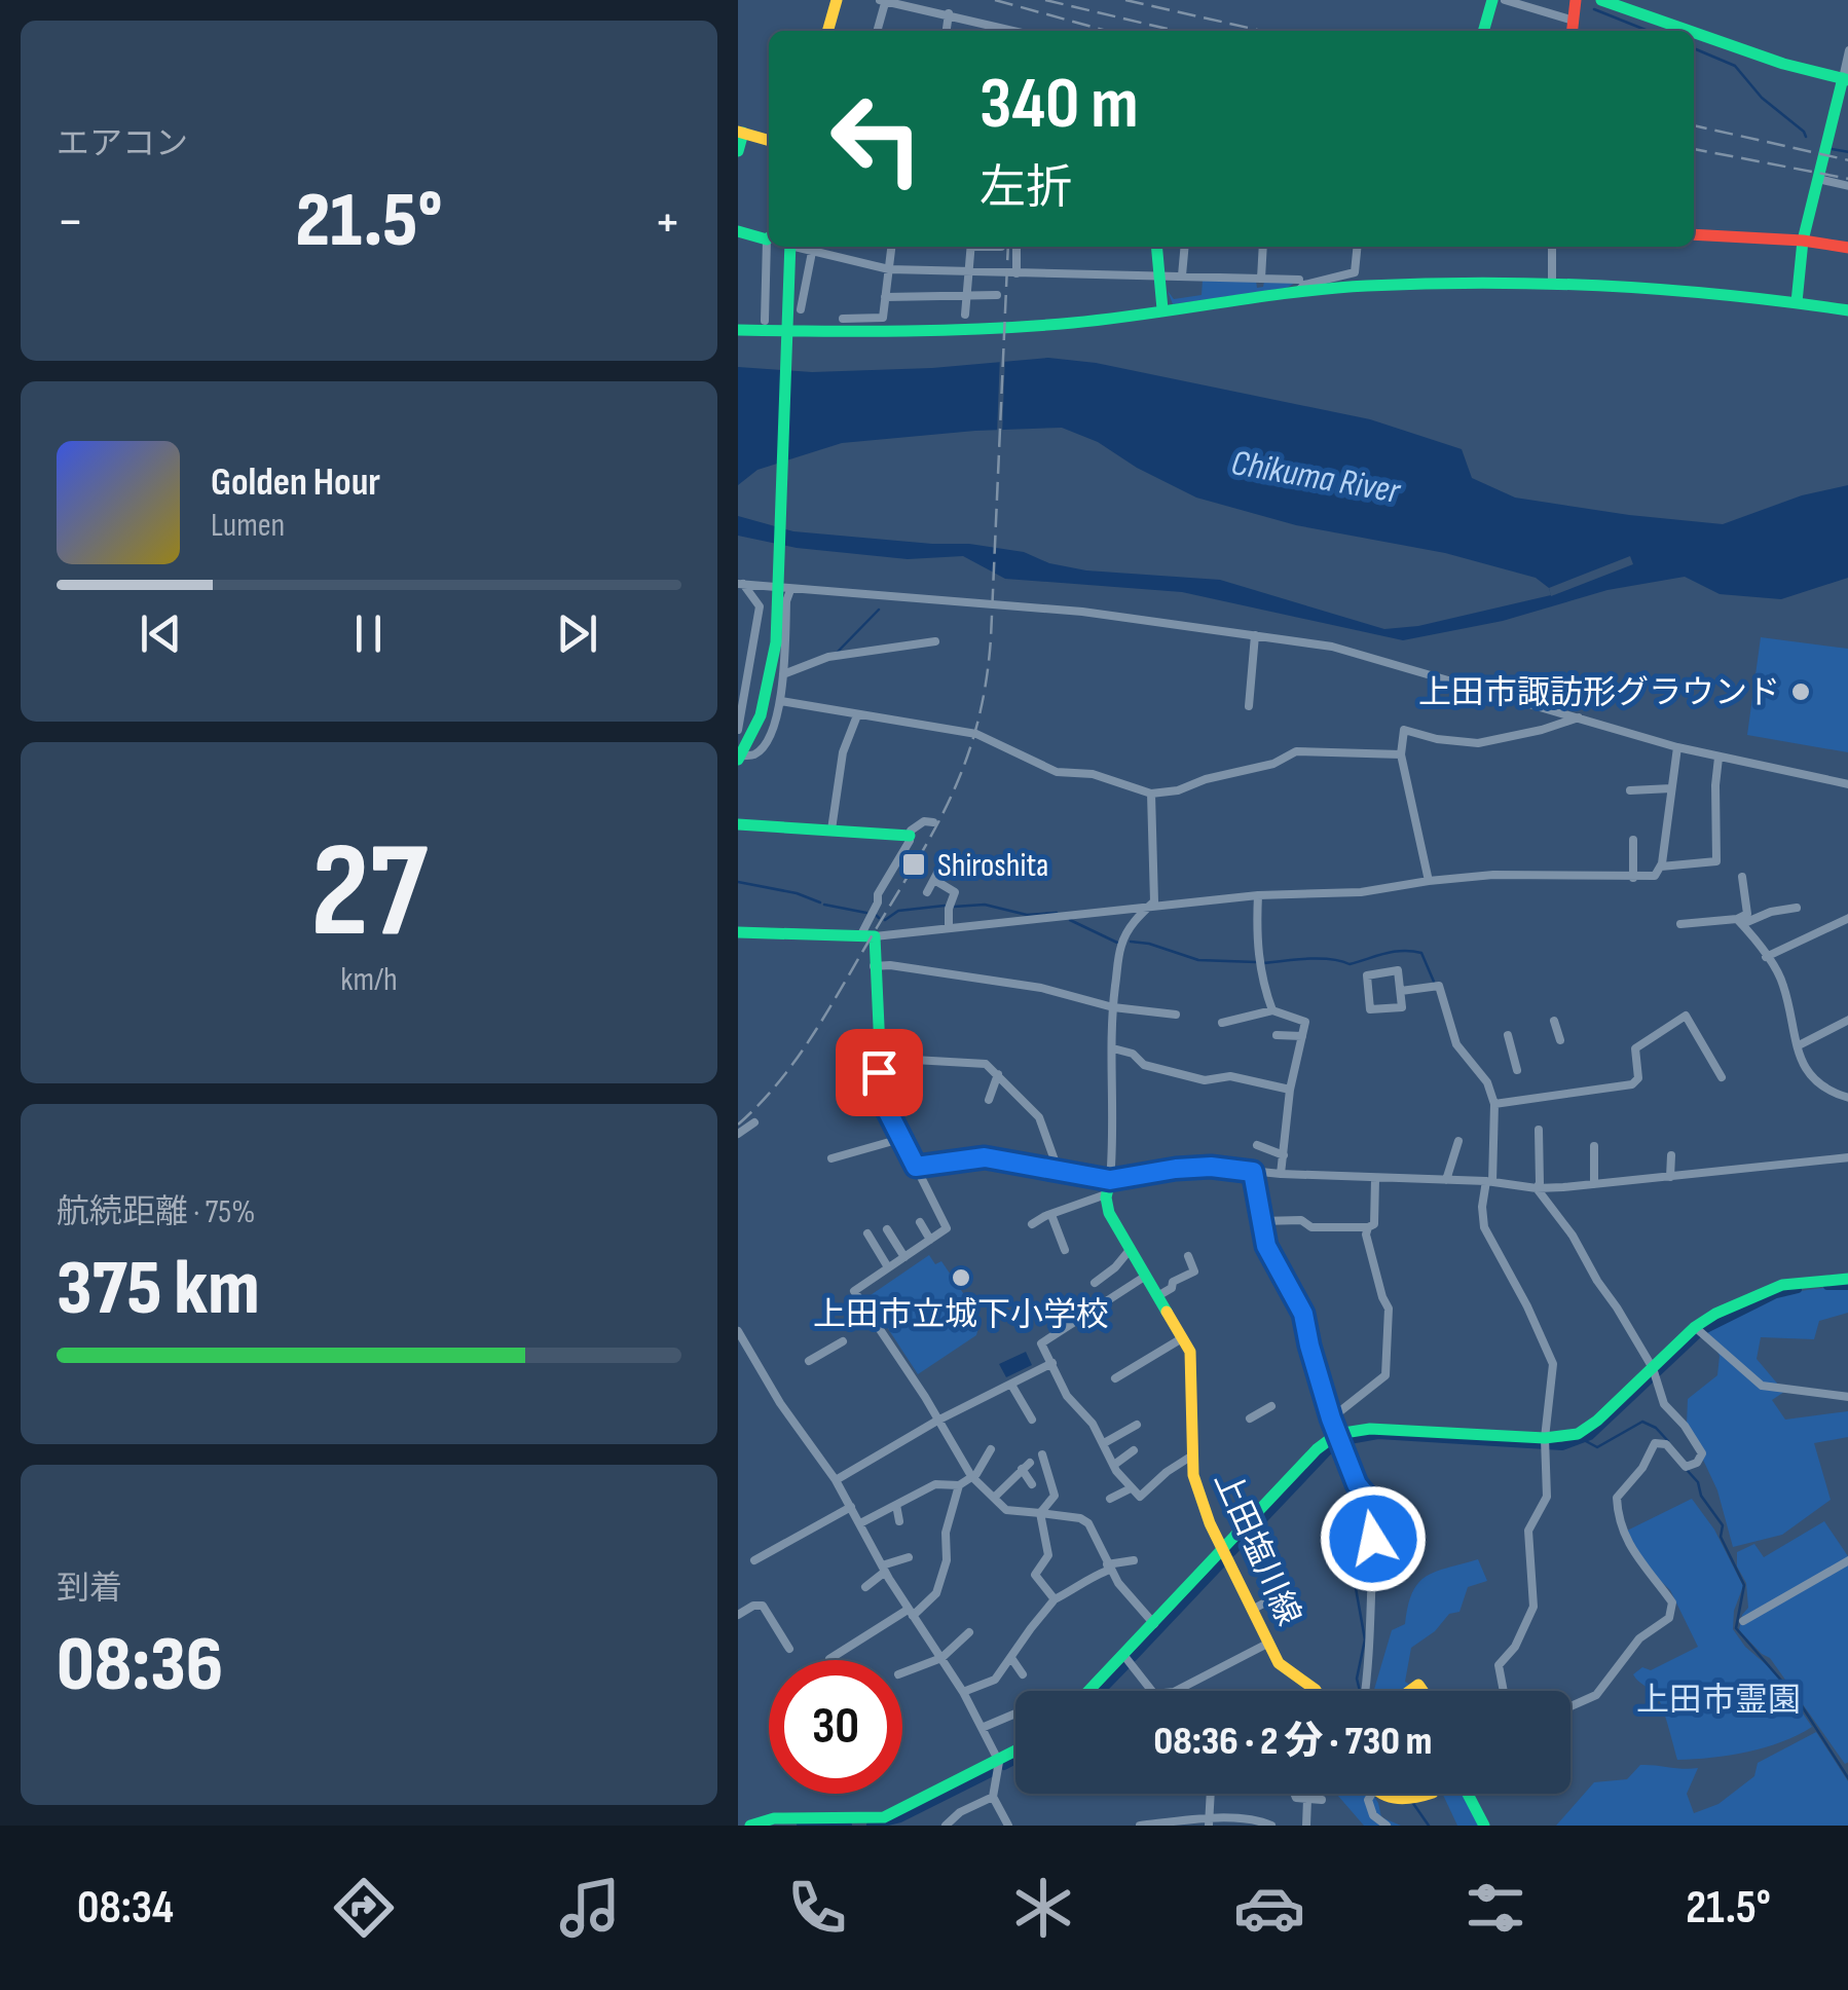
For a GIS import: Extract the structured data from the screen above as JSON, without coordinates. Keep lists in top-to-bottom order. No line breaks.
{"streets":{"street":["上田塩川線"]},"water":["Chikuma River"],"parks":["上田市霊園"],"places":{"other":["上田市諏訪形グラウンド","上田市立城下小学校"],"transit":["Shiroshita"]},"page":{"tile":["エアコン",["27","km/h"],["航続距離 · 75%","375 km"],["到着","08:36"]],"turn":["340 m","左折"],"heat":["−","21.5°","+"],"song":["Golden Hour","Lumen"],"limit":"30","trip":"08:36 · 2 分 · 730 m","tabs":["08:34","21.5°"]}}
